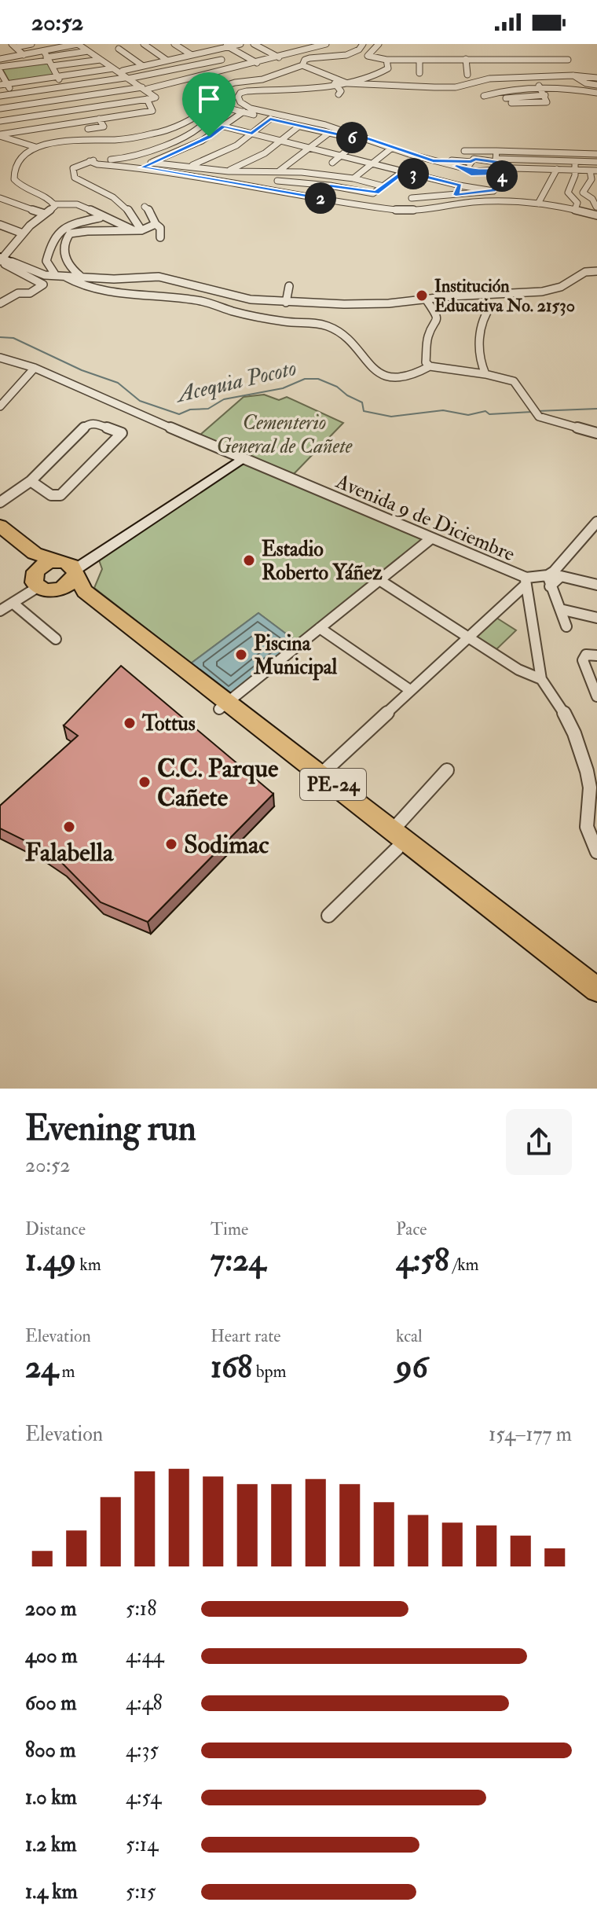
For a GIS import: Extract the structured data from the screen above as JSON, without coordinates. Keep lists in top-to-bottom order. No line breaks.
{"streets":{"highway":["PE-24"],"street":["Avenida 9 de Diciembre"]},"water":["Acequia Pocoto"],"parks":["Cementerio General de Cañete"],"places":["Institución Educativa No. 21530","Estadio Roberto Yáñez","Piscina Municipal","Tottus","C.C. Parque Cañete","Falabella","Sodimac"],"page":{"status":"20:52","pins":["6","3","4","2"],"heading":["Evening run","20:52"],"stats":[["Distance","1.49 km"],["Time","7:24"],["Pace","4:58 /km"],["Elevation","24 m"],["Heart rate","168 bpm"],["kcal","96"]],"chart":["Elevation","154–177 m"],"list":[{"name":"200 m","note":"5:18"},{"name":"400 m","note":"4:44"},{"name":"600 m","note":"4:48"},{"name":"800 m","note":"4:35"},{"name":"1.0 km","note":"4:54"},{"name":"1.2 km","note":"5:14"},{"name":"1.4 km","note":"5:15"}]}}
